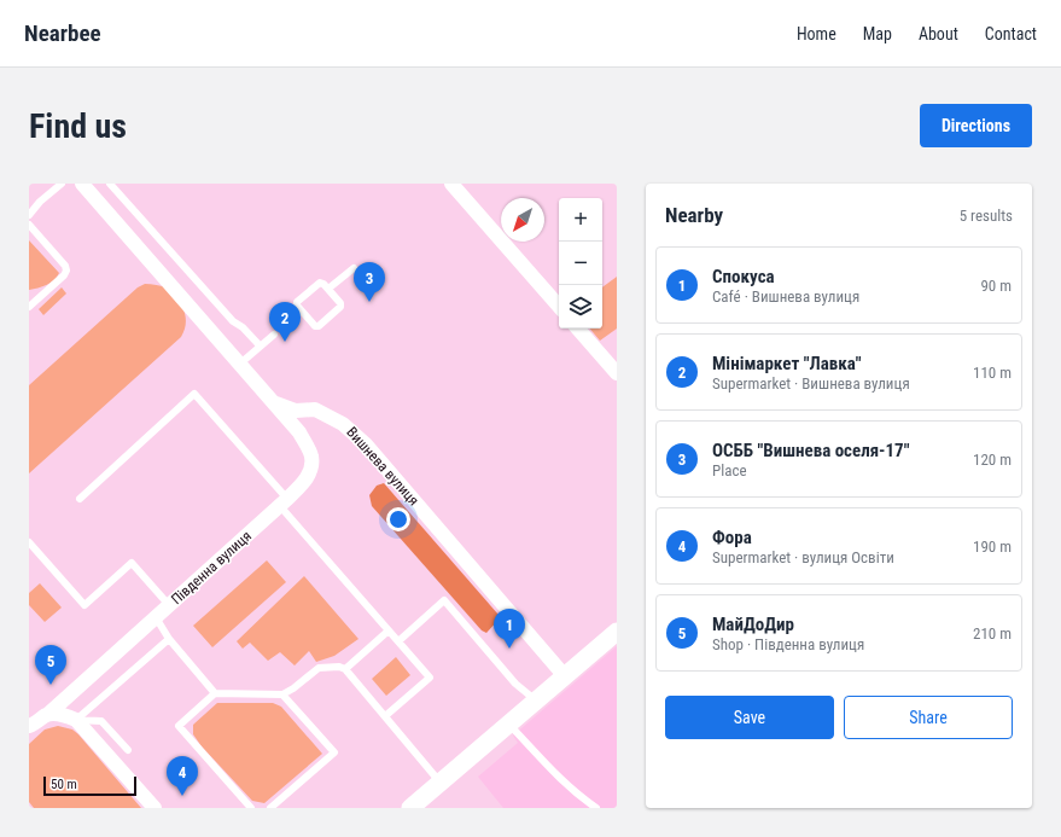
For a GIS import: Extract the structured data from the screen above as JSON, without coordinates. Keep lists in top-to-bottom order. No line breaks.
{"streets":{"street":["Вишнева вулиця","Південна вулиця"]},"crossings":[["Вишнева вулиця","Південна вулиця"]],"scale_bar":"50 m","north":"bottom left","page":{"header":"Nearbee","nav":["Home","Map","About","Contact"],"buttons":["Directions",["Save","Share"]],"title":"Find us","heading":["Nearby","5 results"],"map_buttons":["+","−"],"list":[{"mark":"1","name":"Спокуса","note":"Café · Вишнева вулиця","value":"90 m"},{"mark":"2","name":"Мінімаркет \"Лавка\"","note":"Supermarket · Вишнева вулиця","value":"110 m"},{"mark":"3","name":"ОСББ \"Вишнева оселя-17\"","note":"Place","value":"120 m"},{"mark":"4","name":"Фора","note":"Supermarket · вулиця Освіти","value":"190 m"},{"mark":"5","name":"МайДоДир","note":"Shop · Південна вулиця","value":"210 m"}],"pins":["3","2","1","5","4"],"scale":"50 m"}}
